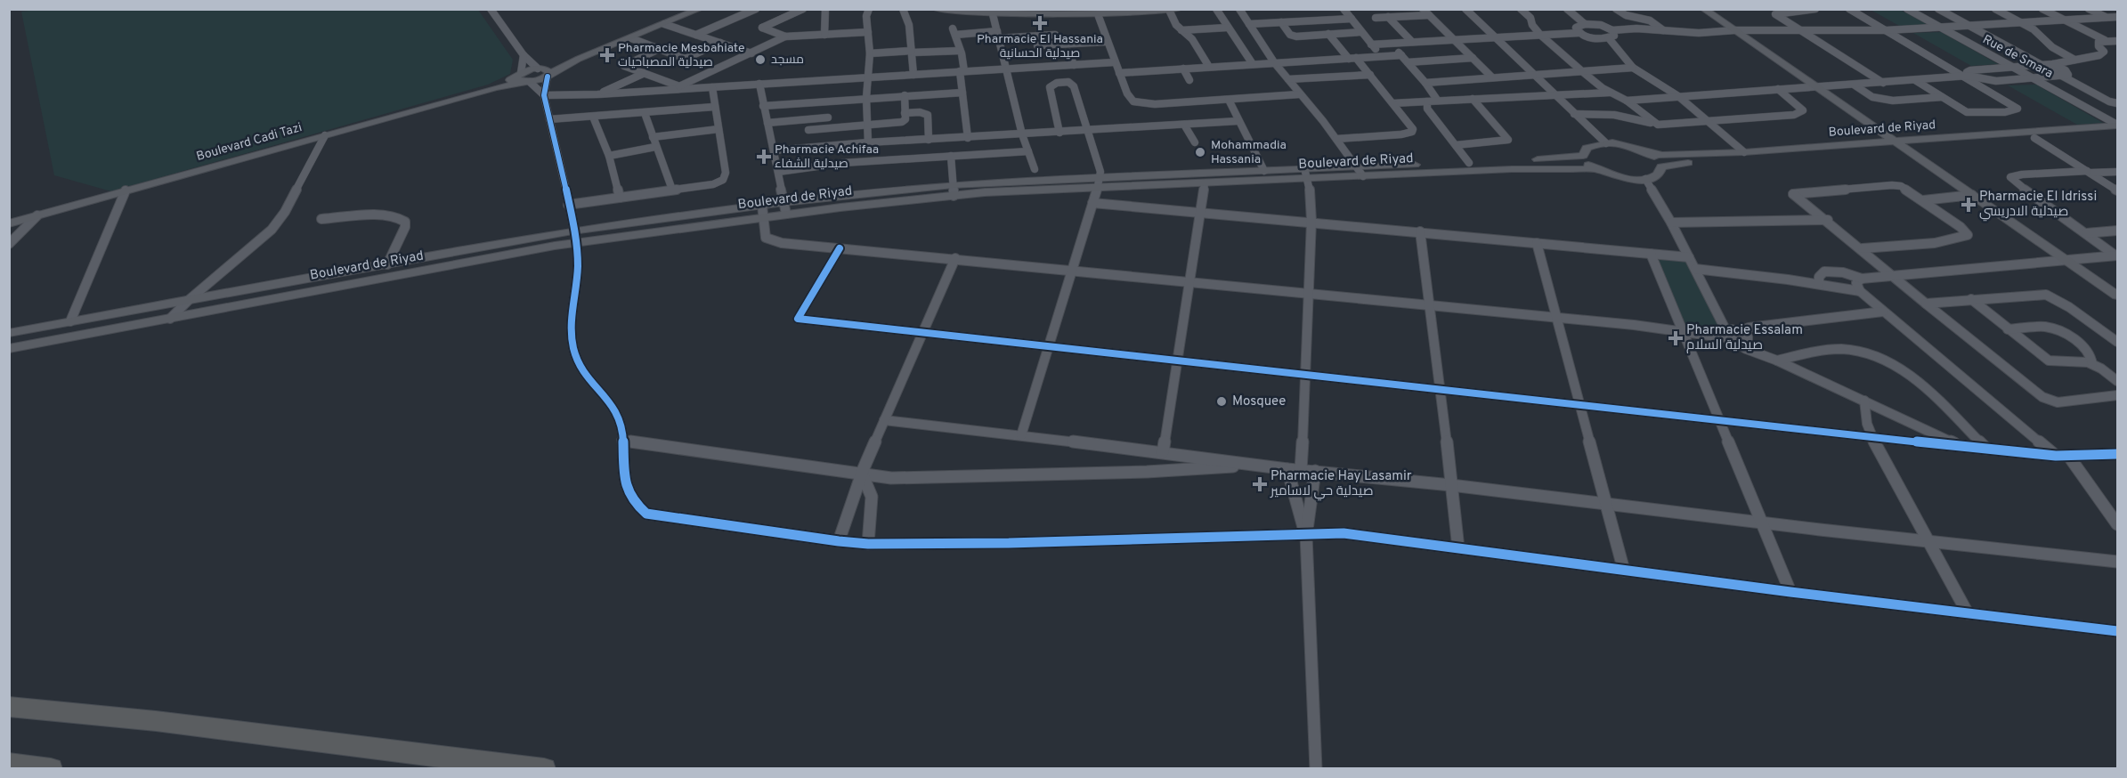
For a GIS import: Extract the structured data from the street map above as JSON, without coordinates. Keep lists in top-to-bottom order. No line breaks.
{"streets":{"main road":["Boulevard de Riyad","Boulevard Cadi Tazi"],"street":["Rue de Smara"]},"crossings":[["Rue de Smara","Boulevard de Riyad"]],"places":{"health":["Pharmacie El Hassania صيدلية الحسانية","Pharmacie Mesbahiate صيدلية المصباحيات","Pharmacie Achifaa صيدلية الشفاء","Pharmacie El Idrissi صيدلية الادريسي","Pharmacie Essalam صيدلية السلام","Pharmacie Hay Lasamir صيدلية حي لاسامير"],"other":["مسجد","Mohammadia Hassania","Mosquee"]}}
